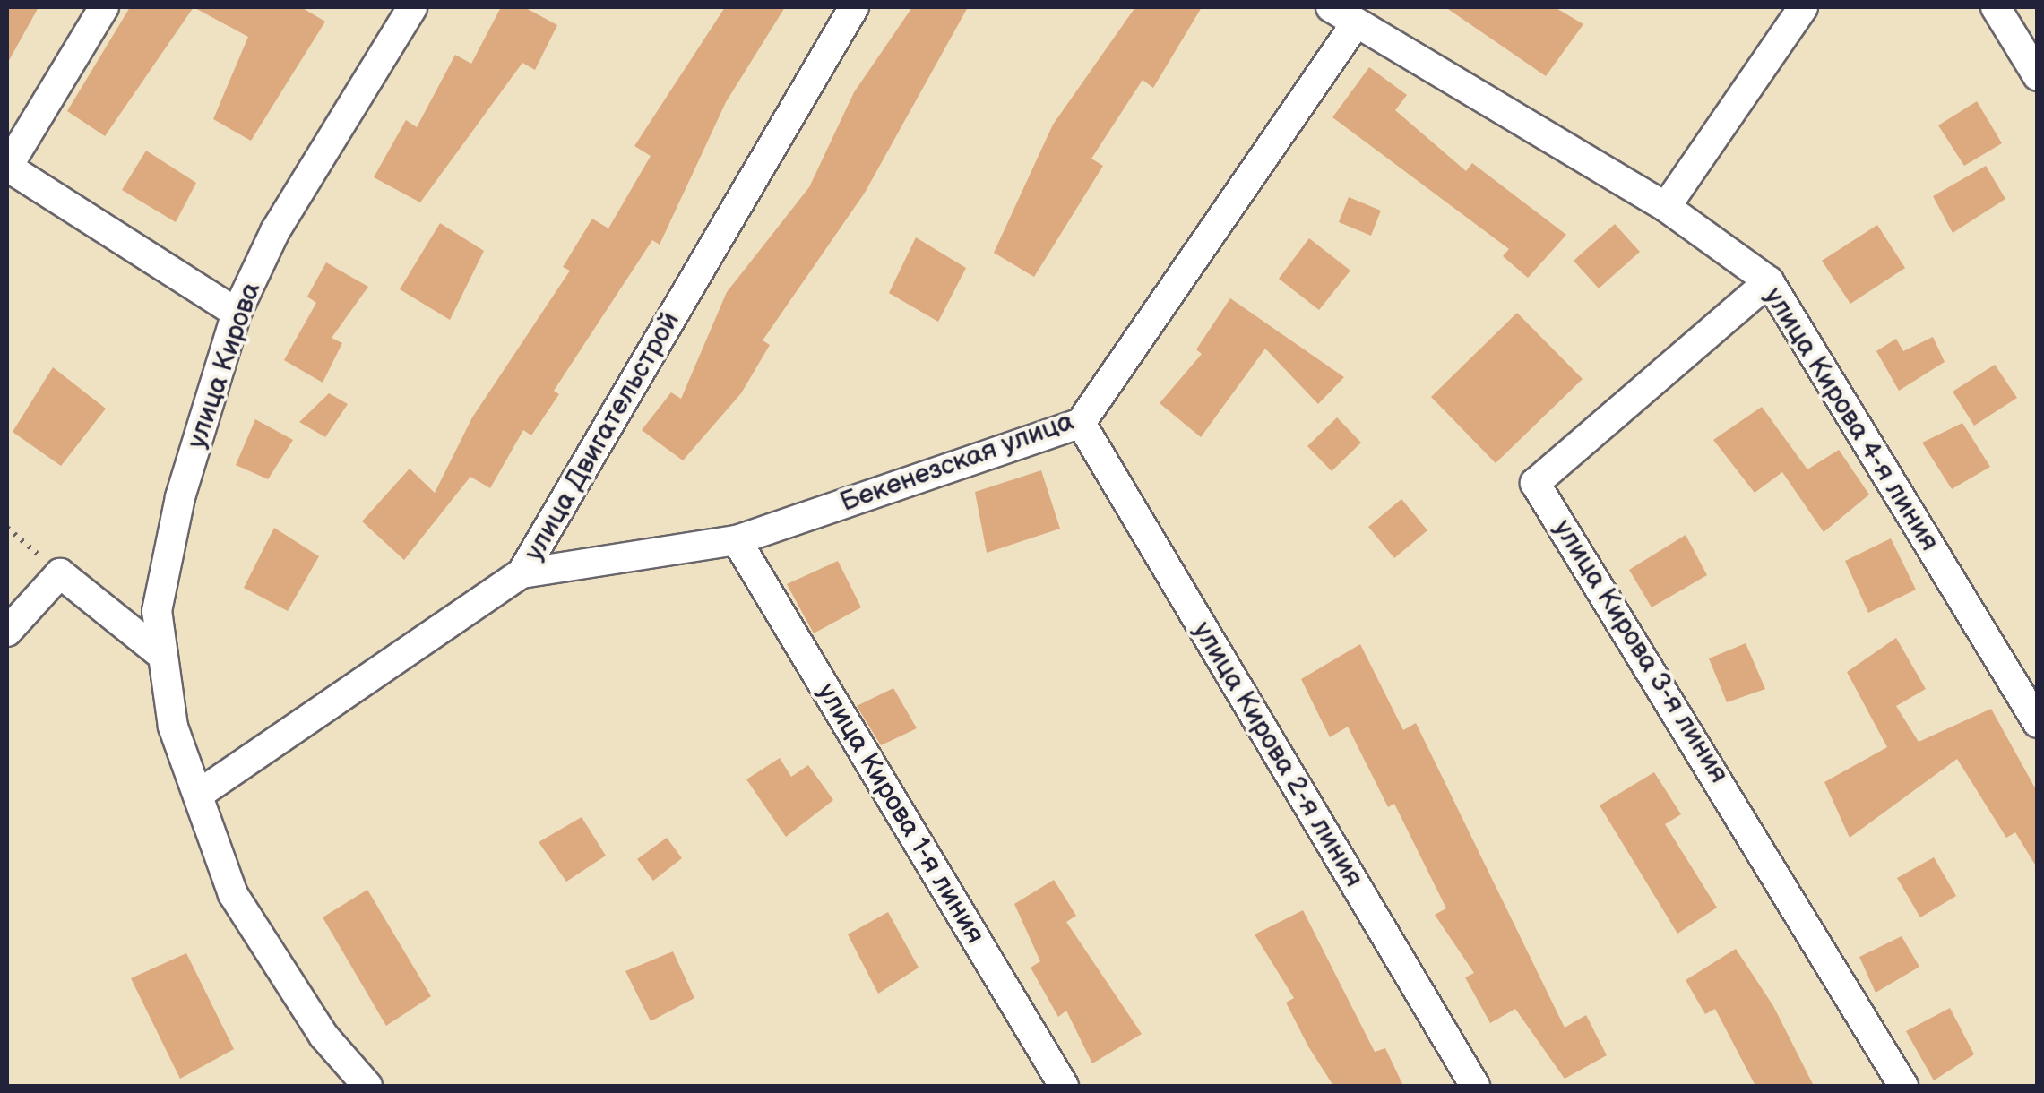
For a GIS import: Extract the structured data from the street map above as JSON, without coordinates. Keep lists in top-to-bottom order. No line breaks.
{"streets":{"street":["улица Кирова","улица Кирова 4-я линия","улица Двигательстрой","Бекенезская улица","улица Кирова 3-я линия","улица Кирова 2-я линия","улица Кирова 1-я линия"]},"crossings":[["улица Кирова","улица Двигательстрой"],["улица Кирова 4-я линия","Бекенезская улица"],["улица Кирова 4-я линия","улица Кирова 3-я линия"],["улица Двигательстрой","Бекенезская улица"],["Бекенезская улица","улица Кирова 2-я линия"],["Бекенезская улица","улица Кирова 1-я линия"]]}
